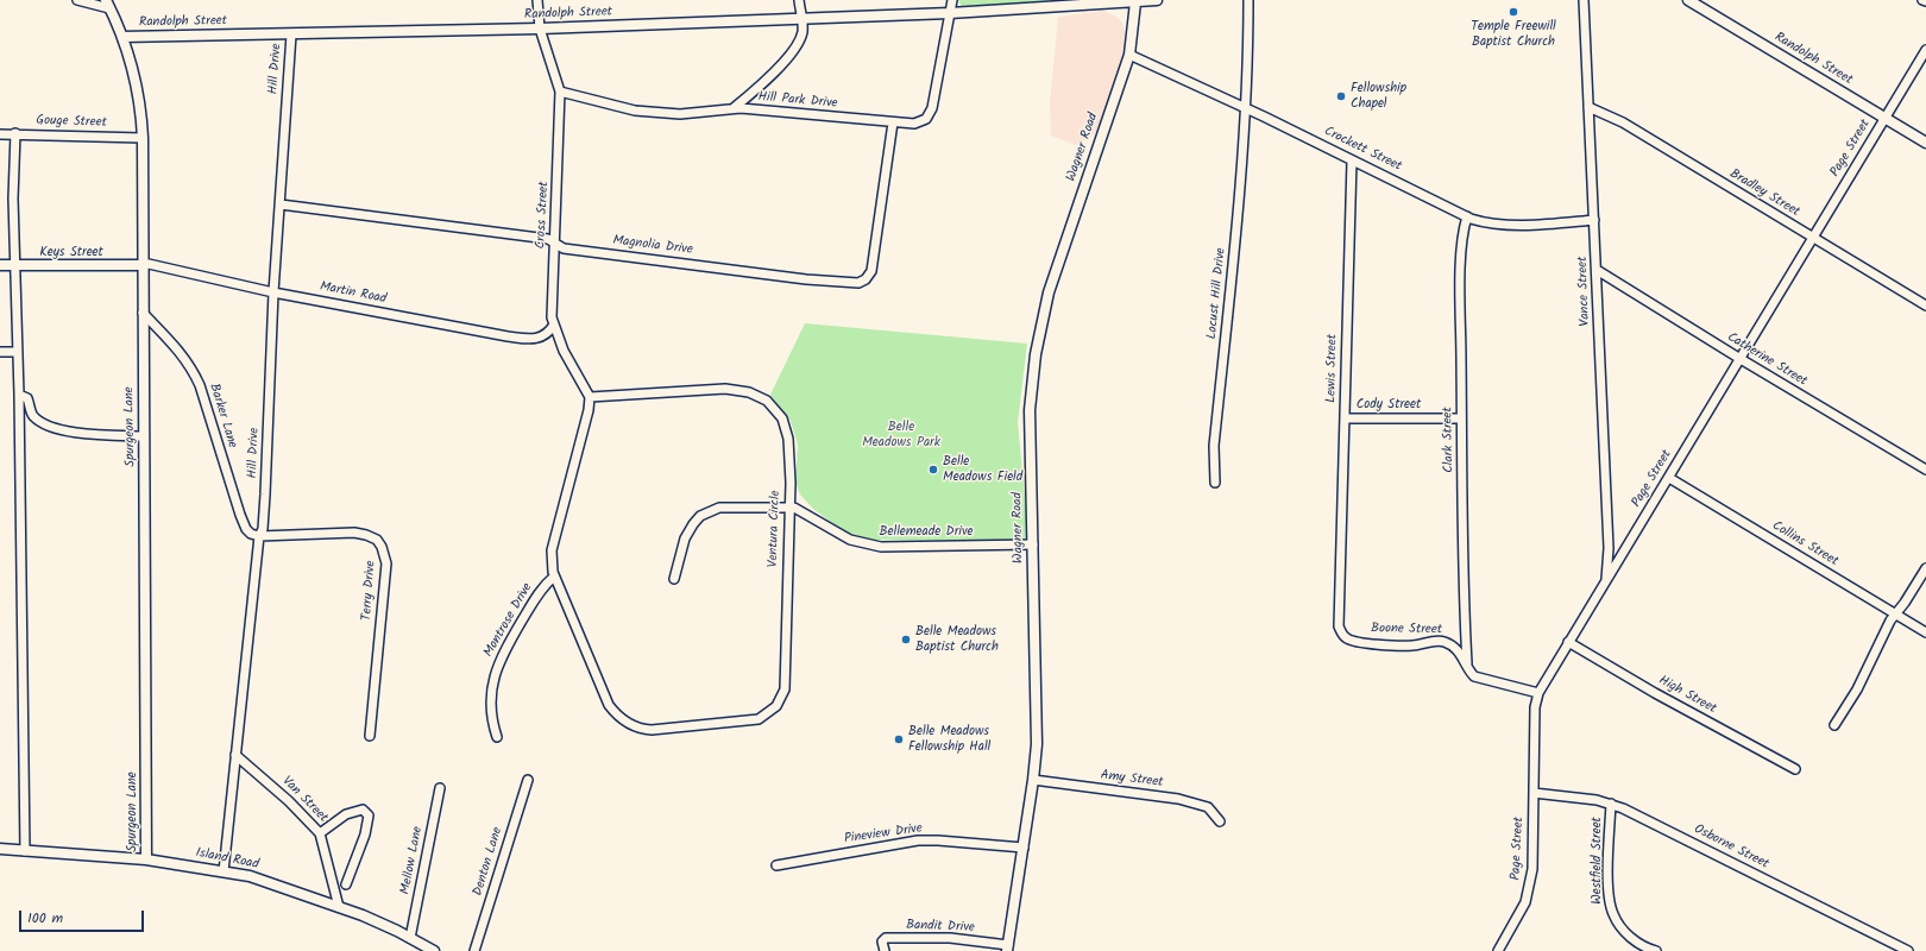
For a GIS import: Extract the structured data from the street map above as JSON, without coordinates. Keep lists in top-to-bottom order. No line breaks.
{"streets":{"street":["Randolph Street","Hill Drive","Hill Park Drive","Gouge Street","Wagner Road","Page Street","Crockett Street","Bradley Street","Cross Street","Magnolia Drive","Keys Street","Vance Street","Martin Road","Locust Hill Drive","Catherine Street","Lewis Street","Cody Street","Barker Lane","Spurgeon Lane","Clark Street","Ventura Circle","Bellemeade Drive","Collins Street","Terry Drive","Montrose Drive","Boone Street","High Street","Amy Street","Van Street","Pineview Drive","Osborne Street","Island Road","Mellow Lane","Westfield Street","Denton Lane","Bandit Drive"]},"crossings":[["Randolph Street","Hill Drive"],["Randolph Street","Hill Park Drive"],["Randolph Street","Wagner Road"],["Randolph Street","Page Street"],["Randolph Street","Cross Street"],["Randolph Street","Spurgeon Lane"],["Hill Drive","Magnolia Drive"],["Hill Drive","Martin Road"],["Hill Drive","Barker Lane"],["Hill Drive","Terry Drive"],["Hill Drive","Van Street"],["Hill Drive","Island Road"],["Hill Park Drive","Cross Street"],["Hill Park Drive","Magnolia Drive"],["Gouge Street","Spurgeon Lane"],["Wagner Road","Crockett Street"],["Wagner Road","Bellemeade Drive"],["Wagner Road","Amy Street"],["Wagner Road","Pineview Drive"],["Wagner Road","Bandit Drive"],["Page Street","Bradley Street"],["Page Street","Vance Street"],["Page Street","Catherine Street"],["Page Street","Collins Street"],["Page Street","Boone Street"],["Page Street","High Street"],["Page Street","Osborne Street"],["Crockett Street","Vance Street"],["Crockett Street","Locust Hill Drive"],["Crockett Street","Lewis Street"],["Crockett Street","Clark Street"],["Bradley Street","Vance Street"],["Cross Street","Magnolia Drive"],["Cross Street","Martin Road"],["Cross Street","Ventura Circle"],["Keys Street","Martin Road"],["Keys Street","Spurgeon Lane"],["Vance Street","Catherine Street"],["Martin Road","Spurgeon Lane"],["Lewis Street","Cody Street"],["Lewis Street","Boone Street"],["Cody Street","Clark Street"],["Barker Lane","Spurgeon Lane"],["Barker Lane","Terry Drive"],["Spurgeon Lane","Island Road"],["Clark Street","Boone Street"],["Ventura Circle","Bellemeade Drive"],["Ventura Circle","Montrose Drive"],["Van Street","Island Road"],["Osborne Street","Westfield Street"],["Island Road","Mellow Lane"]],"parks":["Belle Meadows Park"],"places":["Temple Freewill Baptist Church","Fellowship Chapel","Belle Meadows Field","Belle Meadows Baptist Church","Belle Meadows Fellowship Hall"],"scale_bar":"100 m"}
